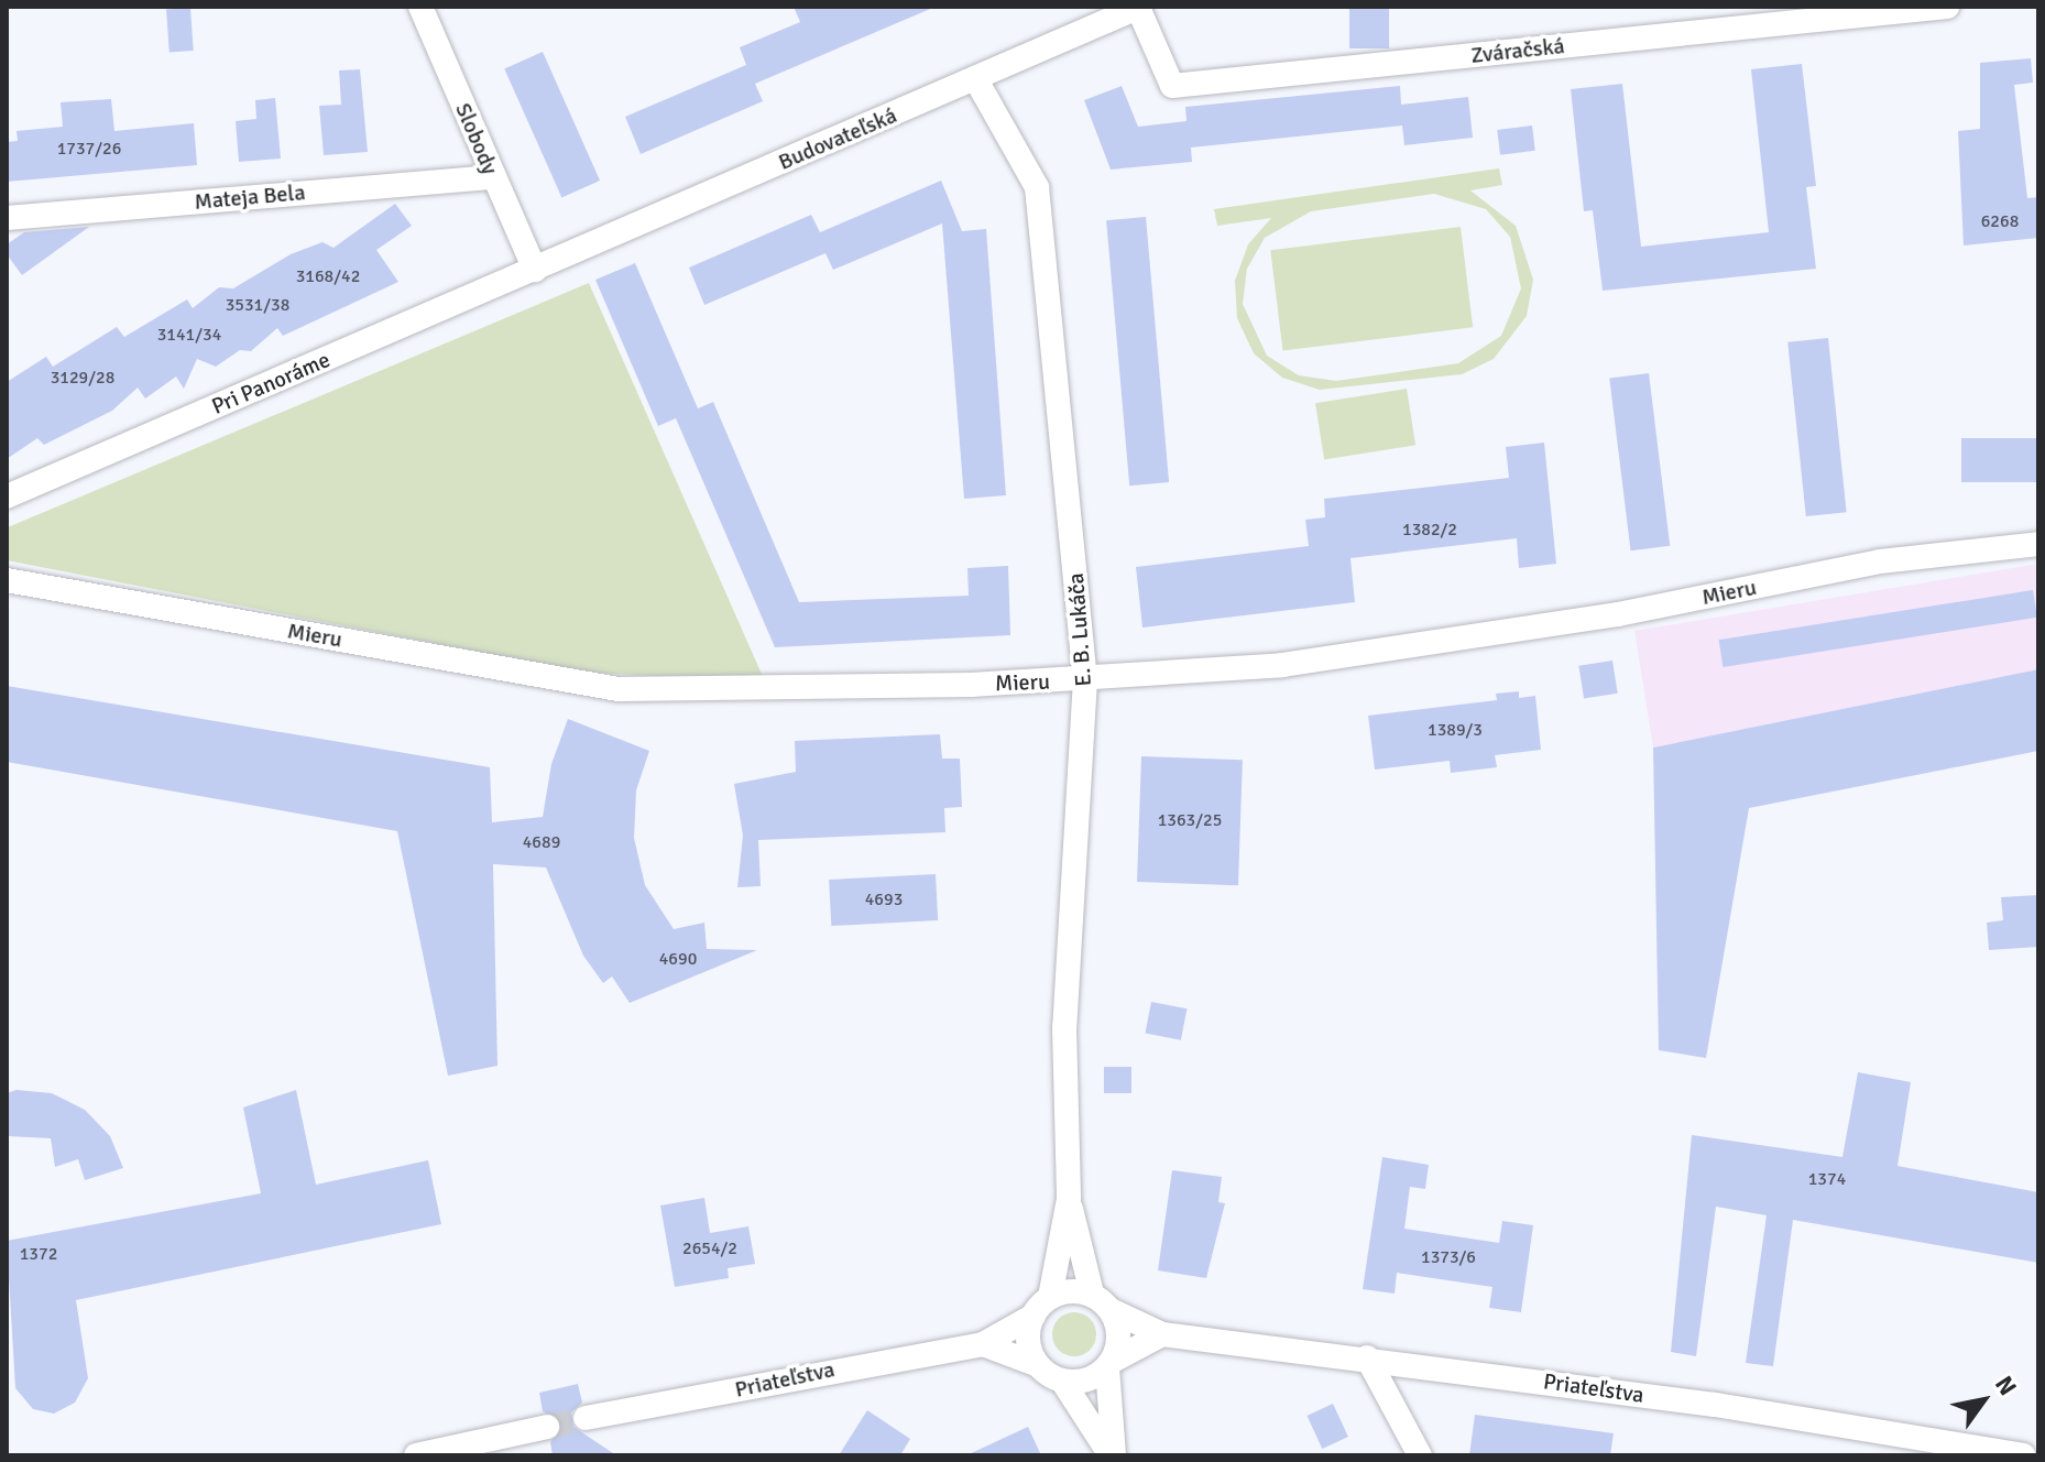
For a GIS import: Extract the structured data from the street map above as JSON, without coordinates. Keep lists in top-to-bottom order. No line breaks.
{"streets":{"street":["Zváračská","Slobody","Budovateľská","Mateja Bela","Pri Panoráme","Mieru","E. B. Lukáča","Priateľstva"]},"crossings":[["Zváračská","Budovateľská"],["Slobody","Budovateľská"],["Slobody","Mateja Bela"],["Slobody","Pri Panoráme"],["Budovateľská","Pri Panoráme"],["Budovateľská","E. B. Lukáča"],["Mieru","E. B. Lukáča"],["E. B. Lukáča","Priateľstva"]],"house_numbers":["1737/26","6268","3168/42","3531/38","3141/34","3129/28","1382/2","1389/3","1363/25","4689","4693","4690","1374","2654/2","1372","1373/6"],"north":"top right"}
